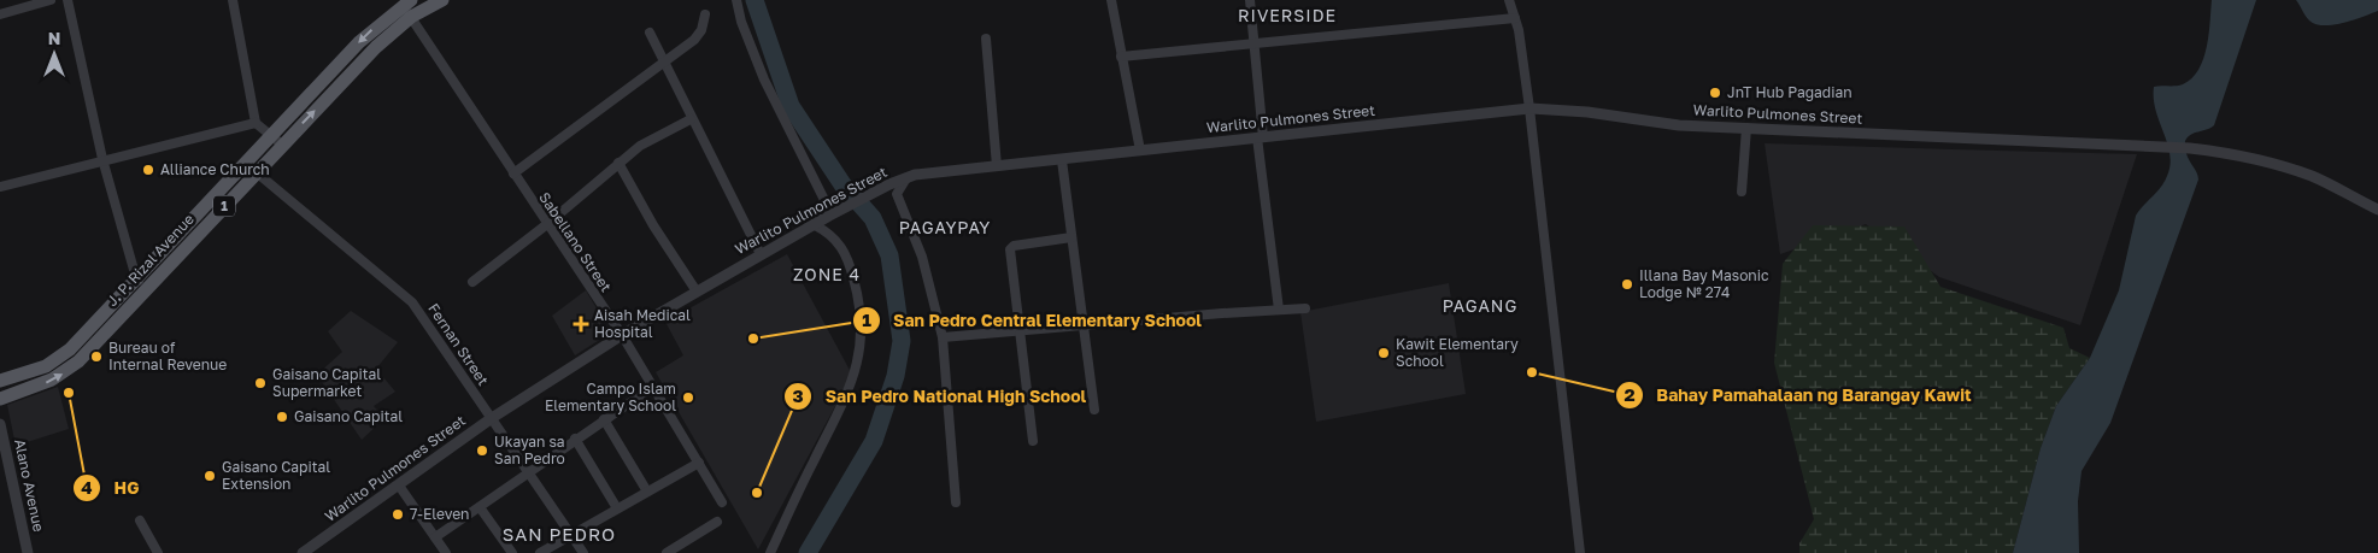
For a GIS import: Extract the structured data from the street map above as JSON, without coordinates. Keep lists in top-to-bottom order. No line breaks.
{"streets":{"main road":["1","J. P. Rizal Avenue"],"street":["Warlito Pulmones Street","Sabellano Street","Fernan Street","Alano Avenue"]},"crossings":[["Warlito Pulmones Street","Sabellano Street"],["Warlito Pulmones Street","Fernan Street"],["Sabellano Street","J. P. Rizal Avenue"],["J. P. Rizal Avenue","Fernan Street"]],"districts":["RIVERSIDE","PAGAYPAY","ZONE 4","PAGANG","SAN PEDRO"],"places":{"other":["JnT Hub Pagadian","Alliance Church","Illana Bay Masonic Lodge № 274","San Pedro Central Elementary School","Kawit Elementary School","Bureau of Internal Revenue","Bahay Pamahalaan ng Barangay Kawit","Gaisano Capital Supermarket","HG","Campo Islam Elementary School","Gaisano Capital","Ukayan sa San Pedro","Gaisano Capital Extension","San Pedro National High School","7-Eleven"],"health":["Aisah Medical Hospital"]},"north":"top"}
